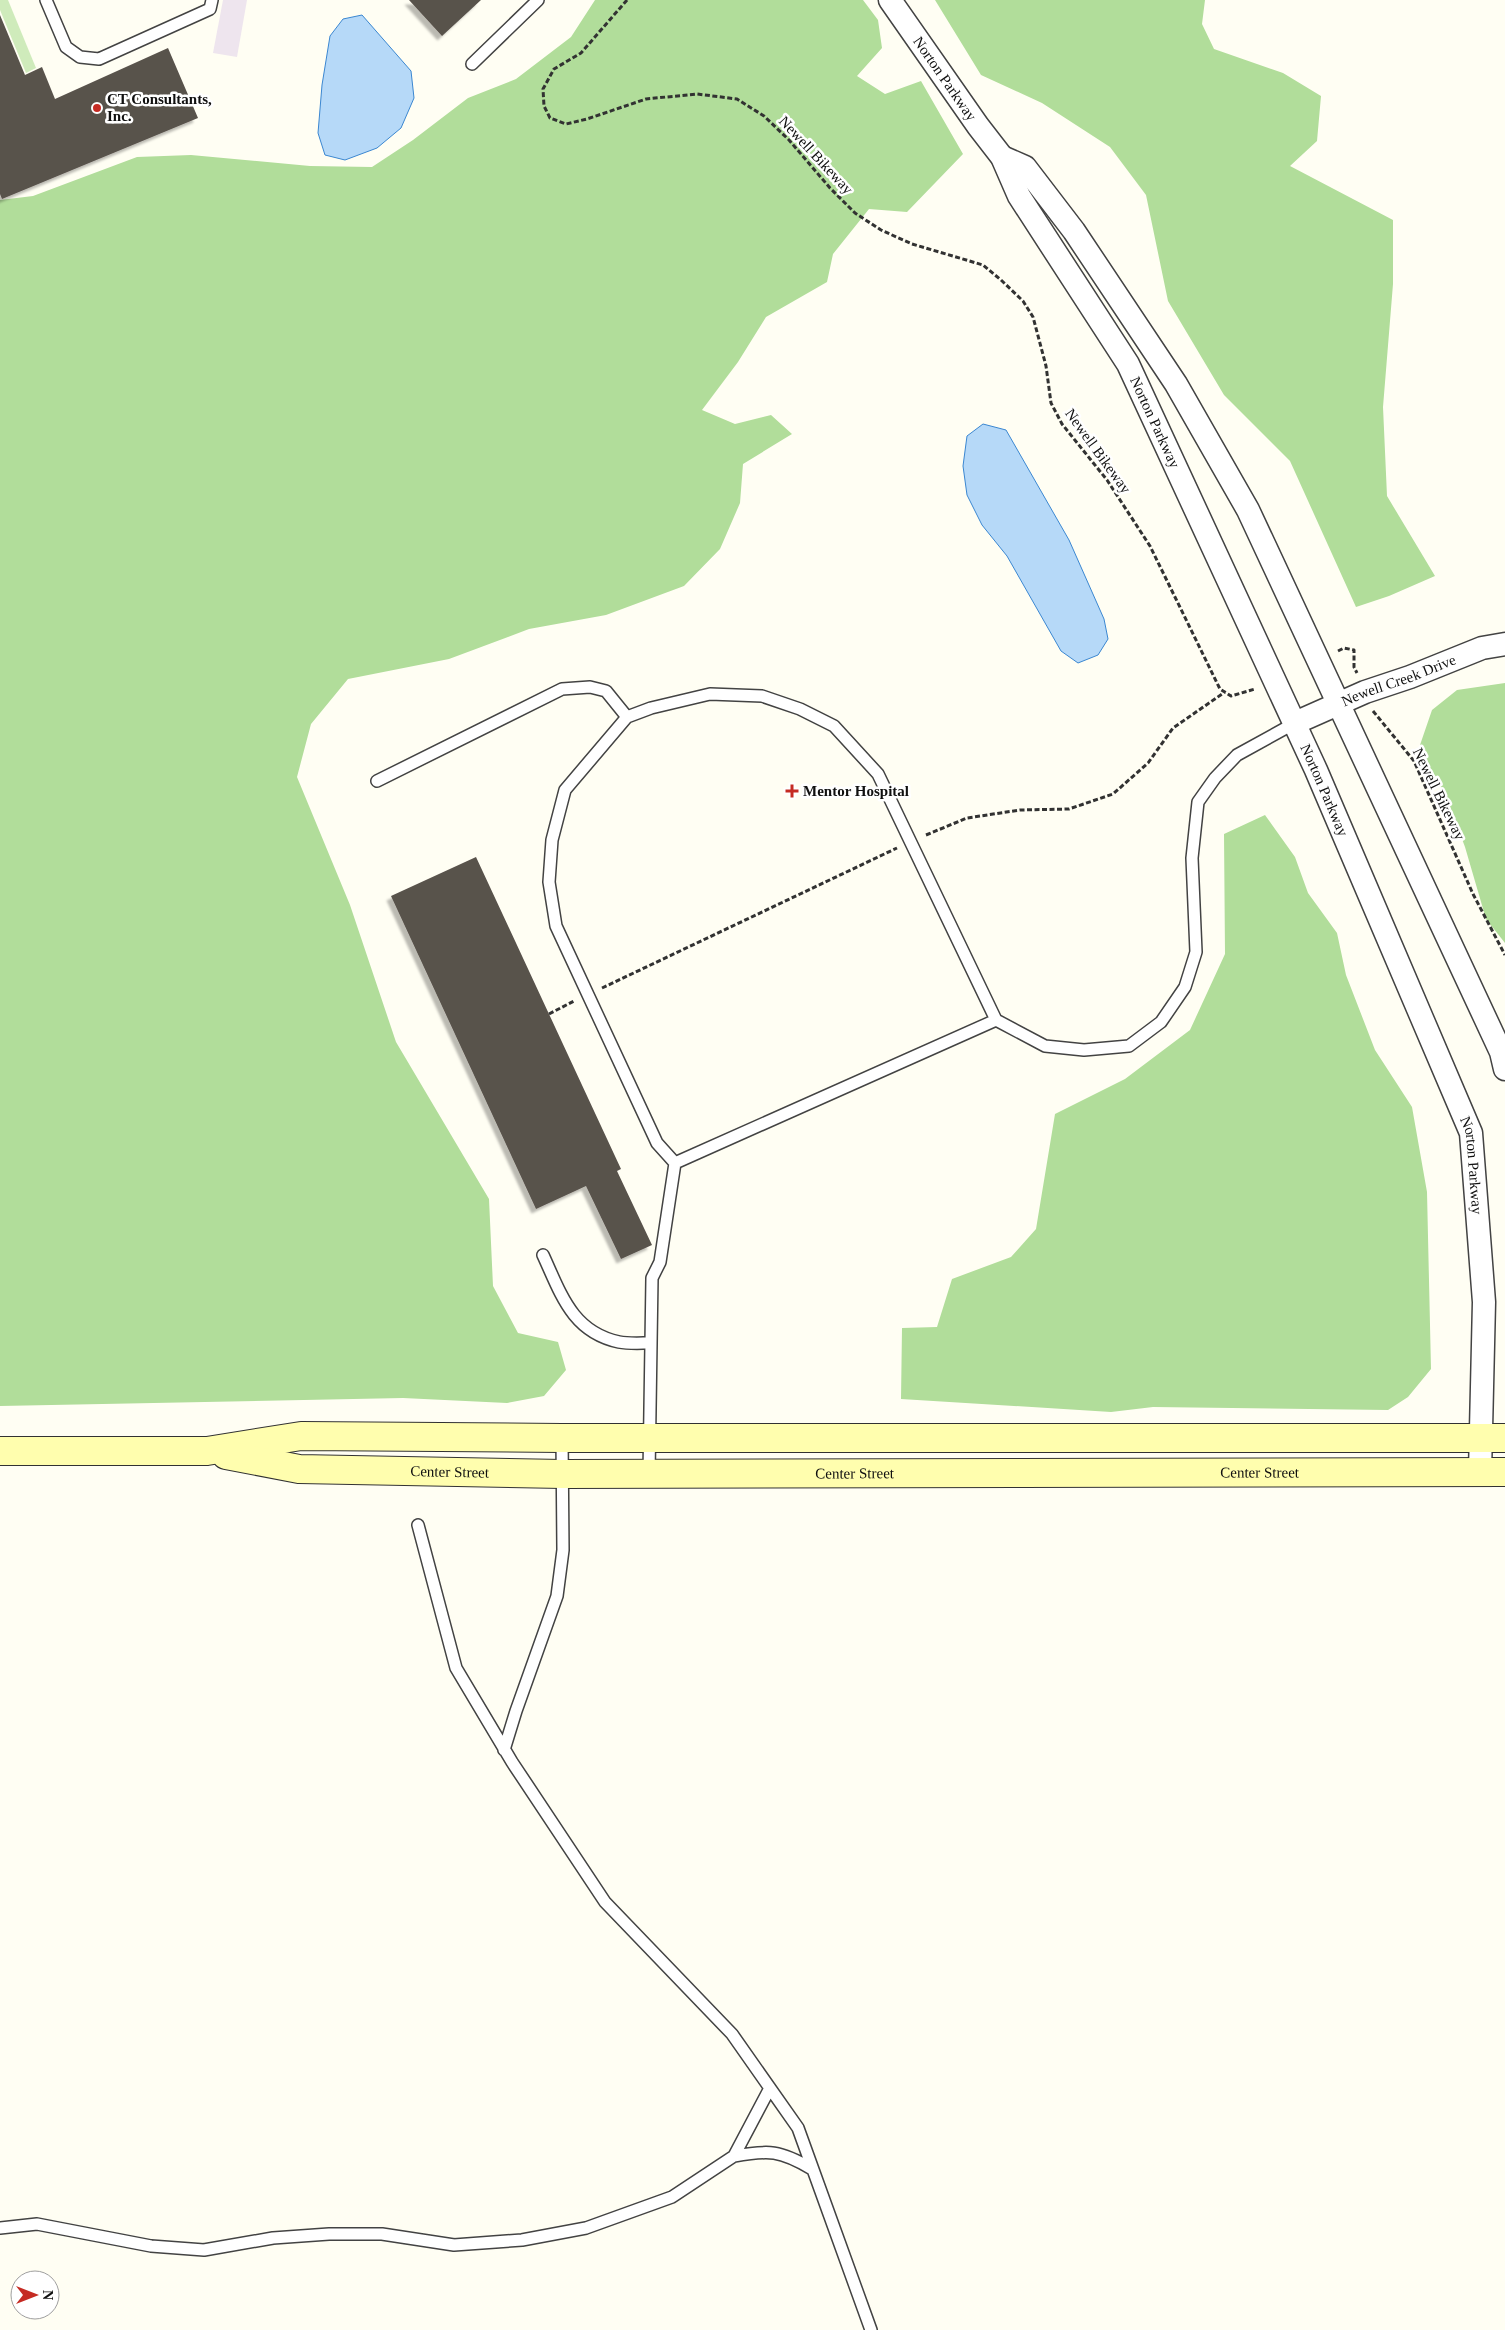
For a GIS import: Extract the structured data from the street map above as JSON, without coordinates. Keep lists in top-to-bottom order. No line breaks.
{"streets":{"main road":["Center Street"],"street":["Norton Parkway","Newell Creek Drive"],"path":["Newell Bikeway"]},"crossings":[["Norton Parkway","Newell Bikeway"],["Norton Parkway","Newell Creek Drive"],["Norton Parkway","Center Street"],["Newell Bikeway","Newell Creek Drive"]],"places":{"other":["CT Consultants, Inc."],"health":["Mentor Hospital"]},"north":"right"}
